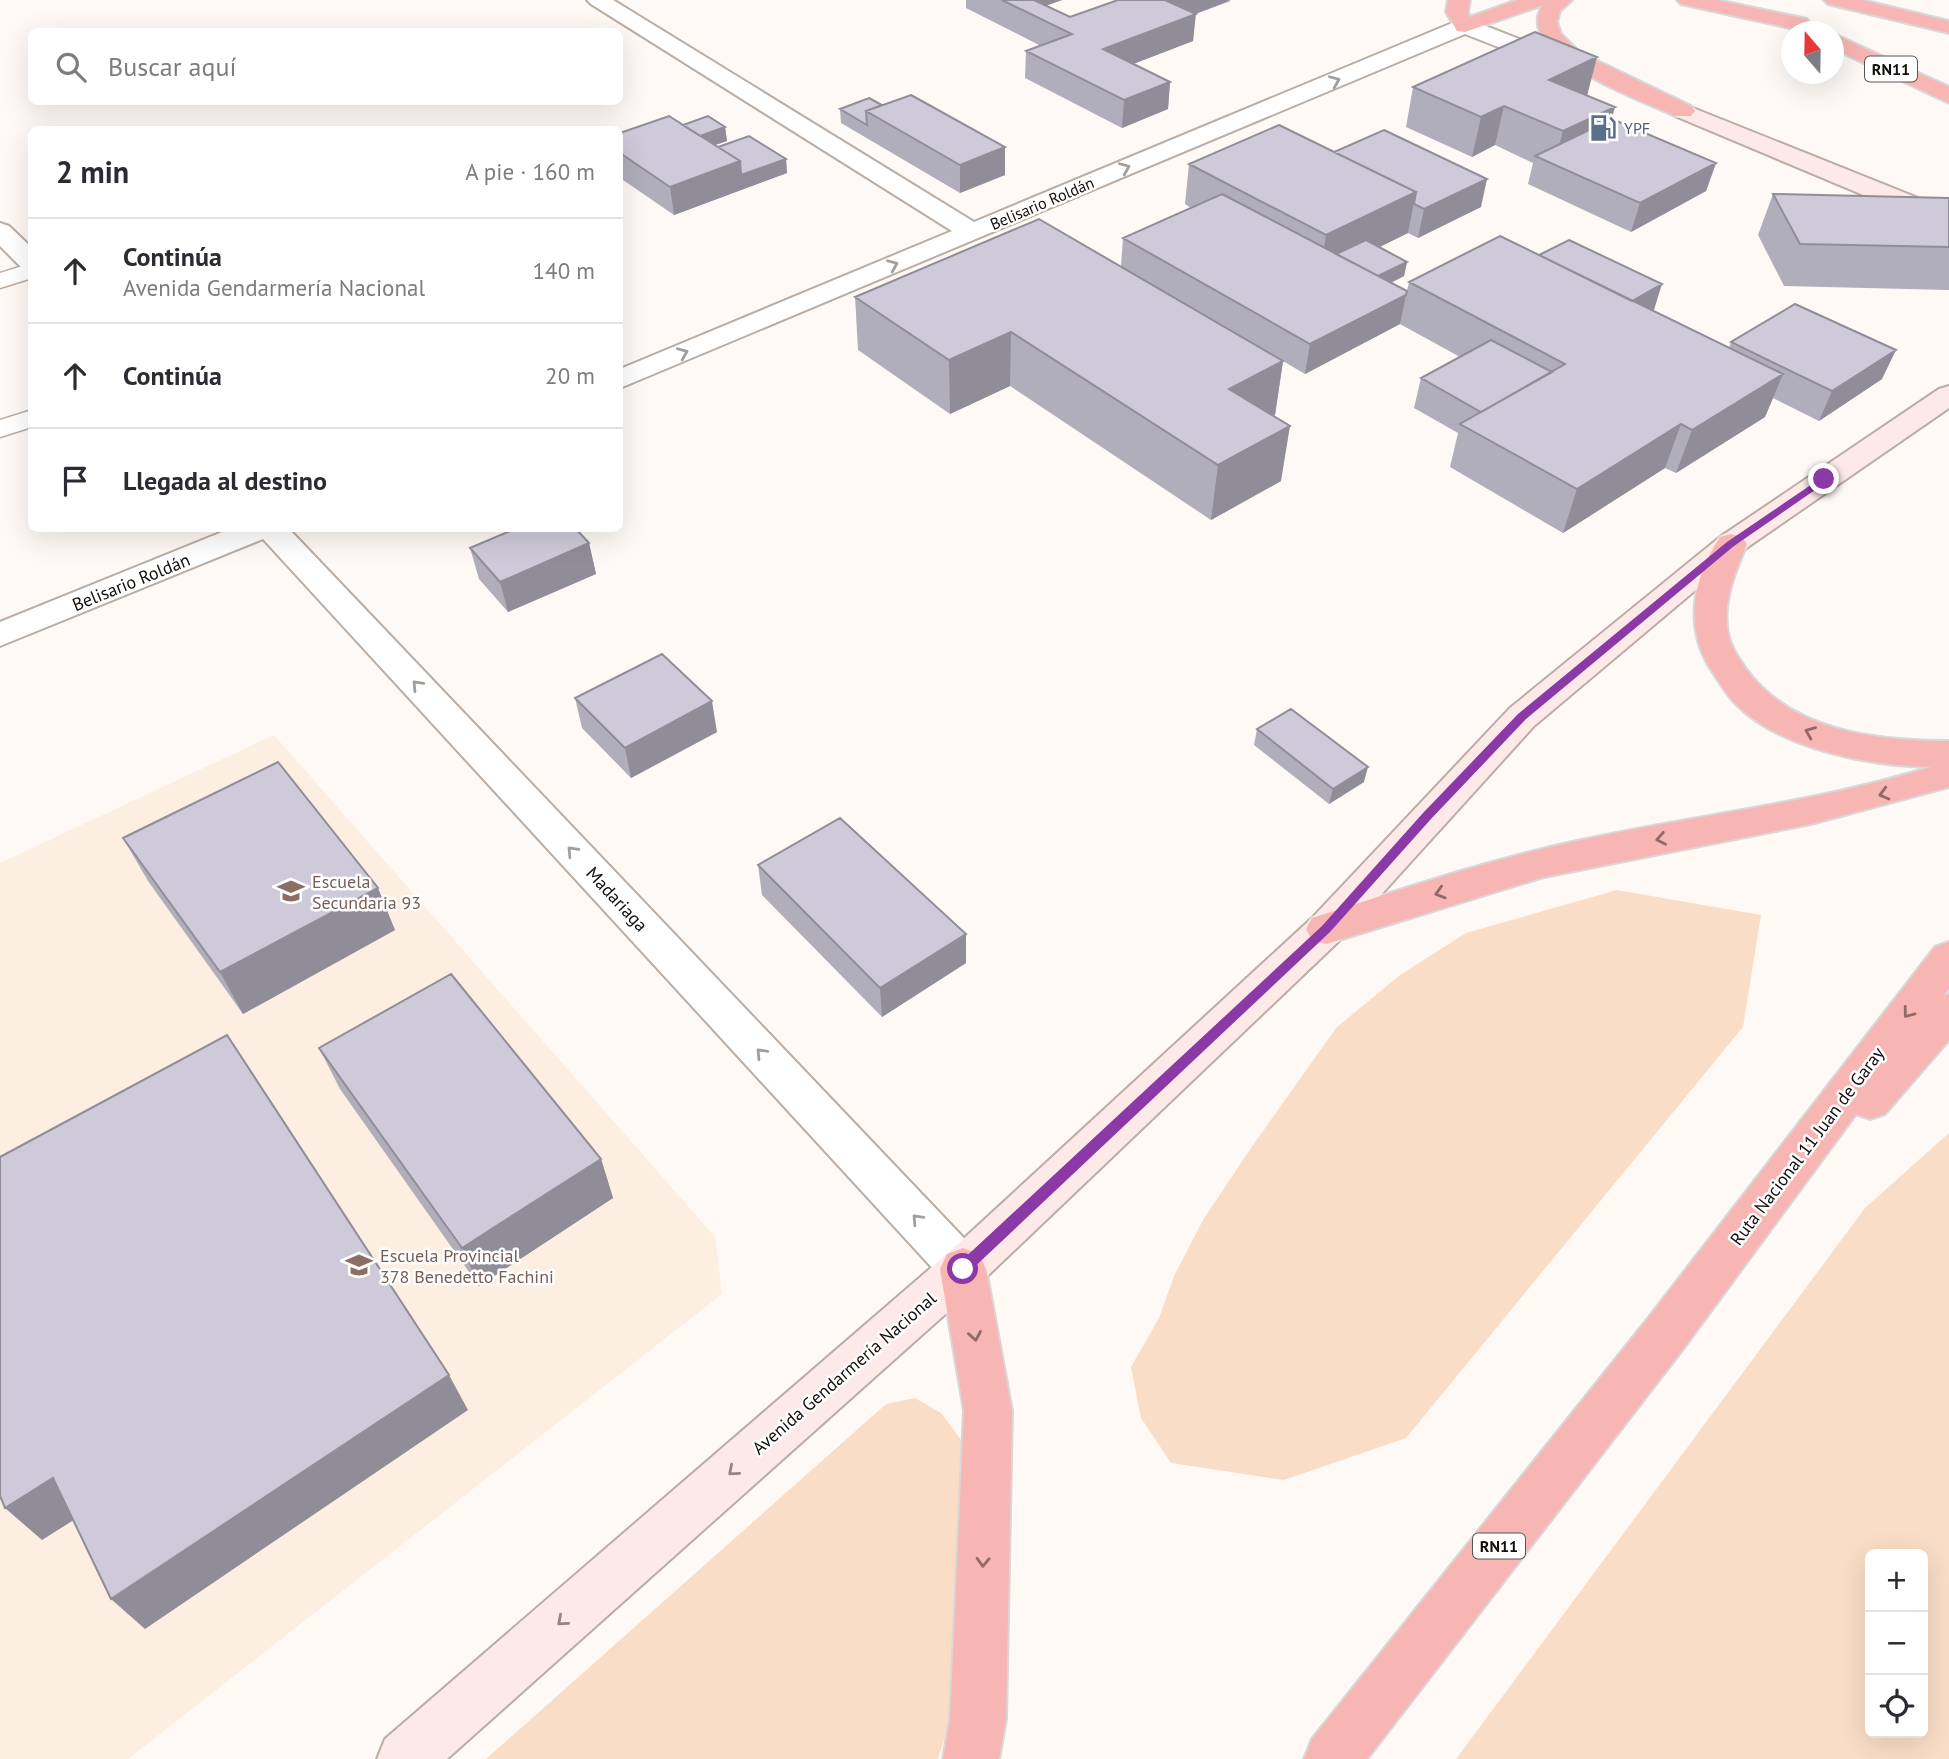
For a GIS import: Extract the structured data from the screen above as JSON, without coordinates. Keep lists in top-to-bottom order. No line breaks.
{"streets":{"highway":["RN11","Ruta Nacional 11 Juan de Garay"],"main road":["Avenida Gendarmería Nacional"],"street":["Belisario Roldán","Madariaga"]},"crossings":[["Madariaga","Avenida Gendarmería Nacional"]],"one_way":["Belisario Roldán","Madariaga","Avenida Gendarmería Nacional"],"places":{"fuel station":["YPF"],"school or university":["Escuela Secundaria 93","Escuela Provincial 378 Benedetto Fachini"]},"north":"top","page":{"search":"Buscar aquí","heading":["2 min","A pie · 160 m"],"list":[["Continúa","Avenida Gendarmería Nacional","140 m"],["Continúa","20 m"],"Llegada al destino"],"map_buttons":["+","−"]}}
